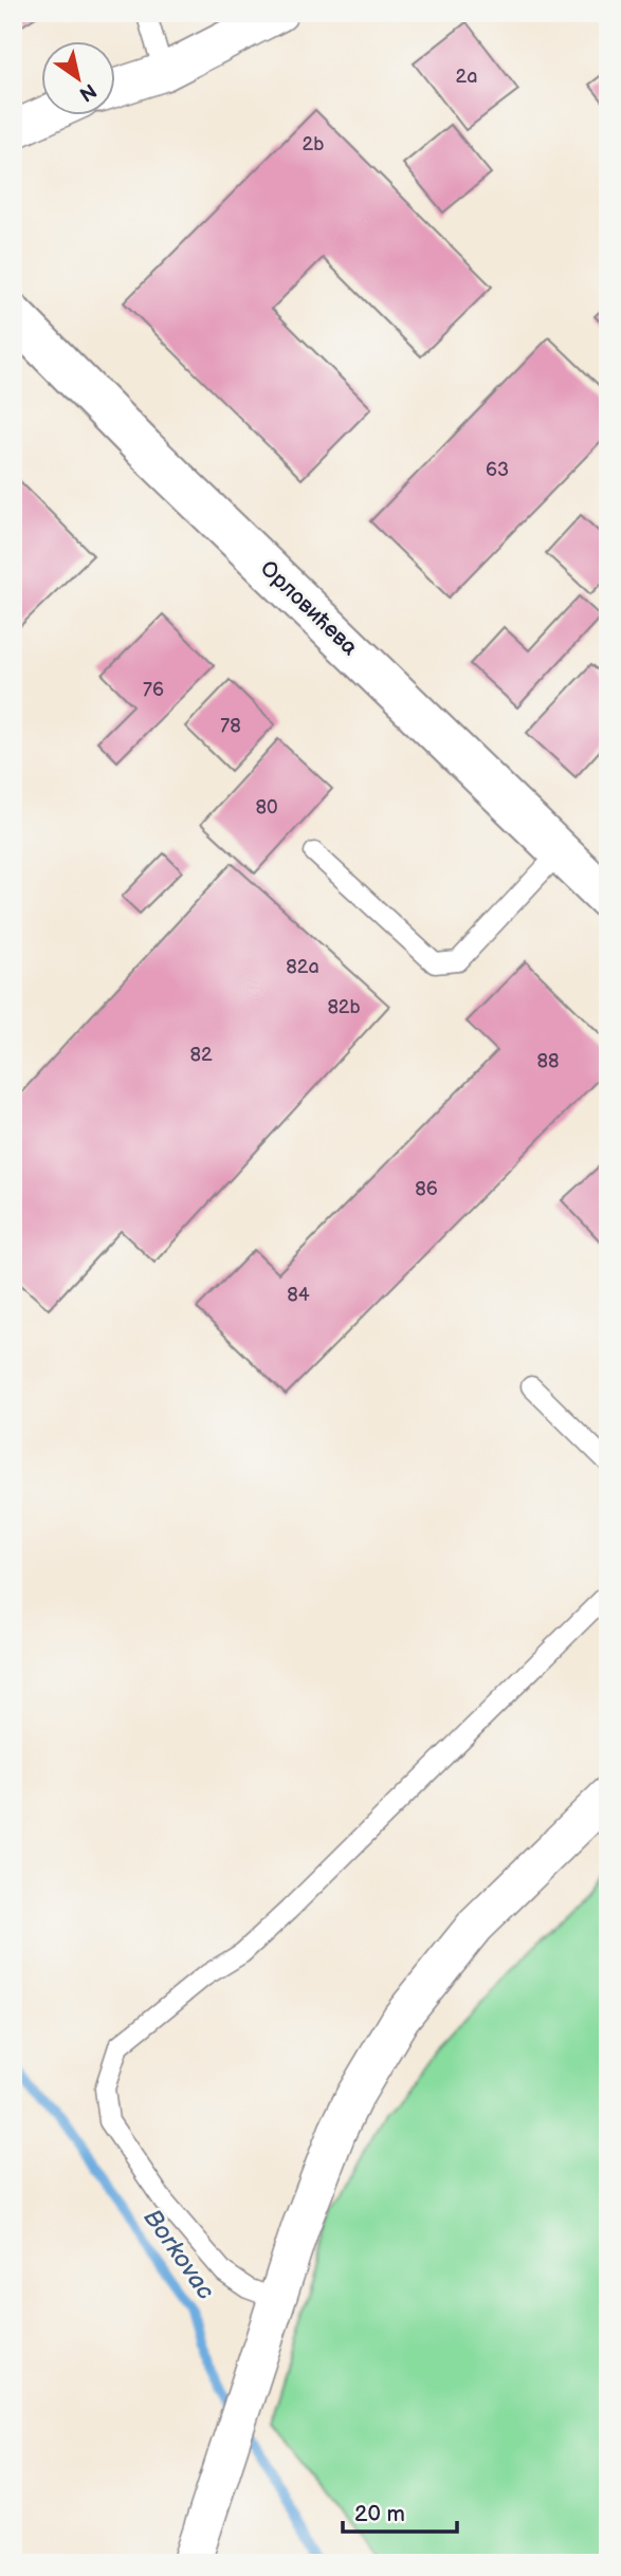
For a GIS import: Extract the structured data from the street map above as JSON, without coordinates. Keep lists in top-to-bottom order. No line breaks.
{"streets":{"street":["Орловићева"]},"water":["Borkovac"],"house_numbers":["2a","2b","63","76","78","80","82a","82b","82","88","86","84"],"scale_bar":"20 m","north":"bottom right"}
